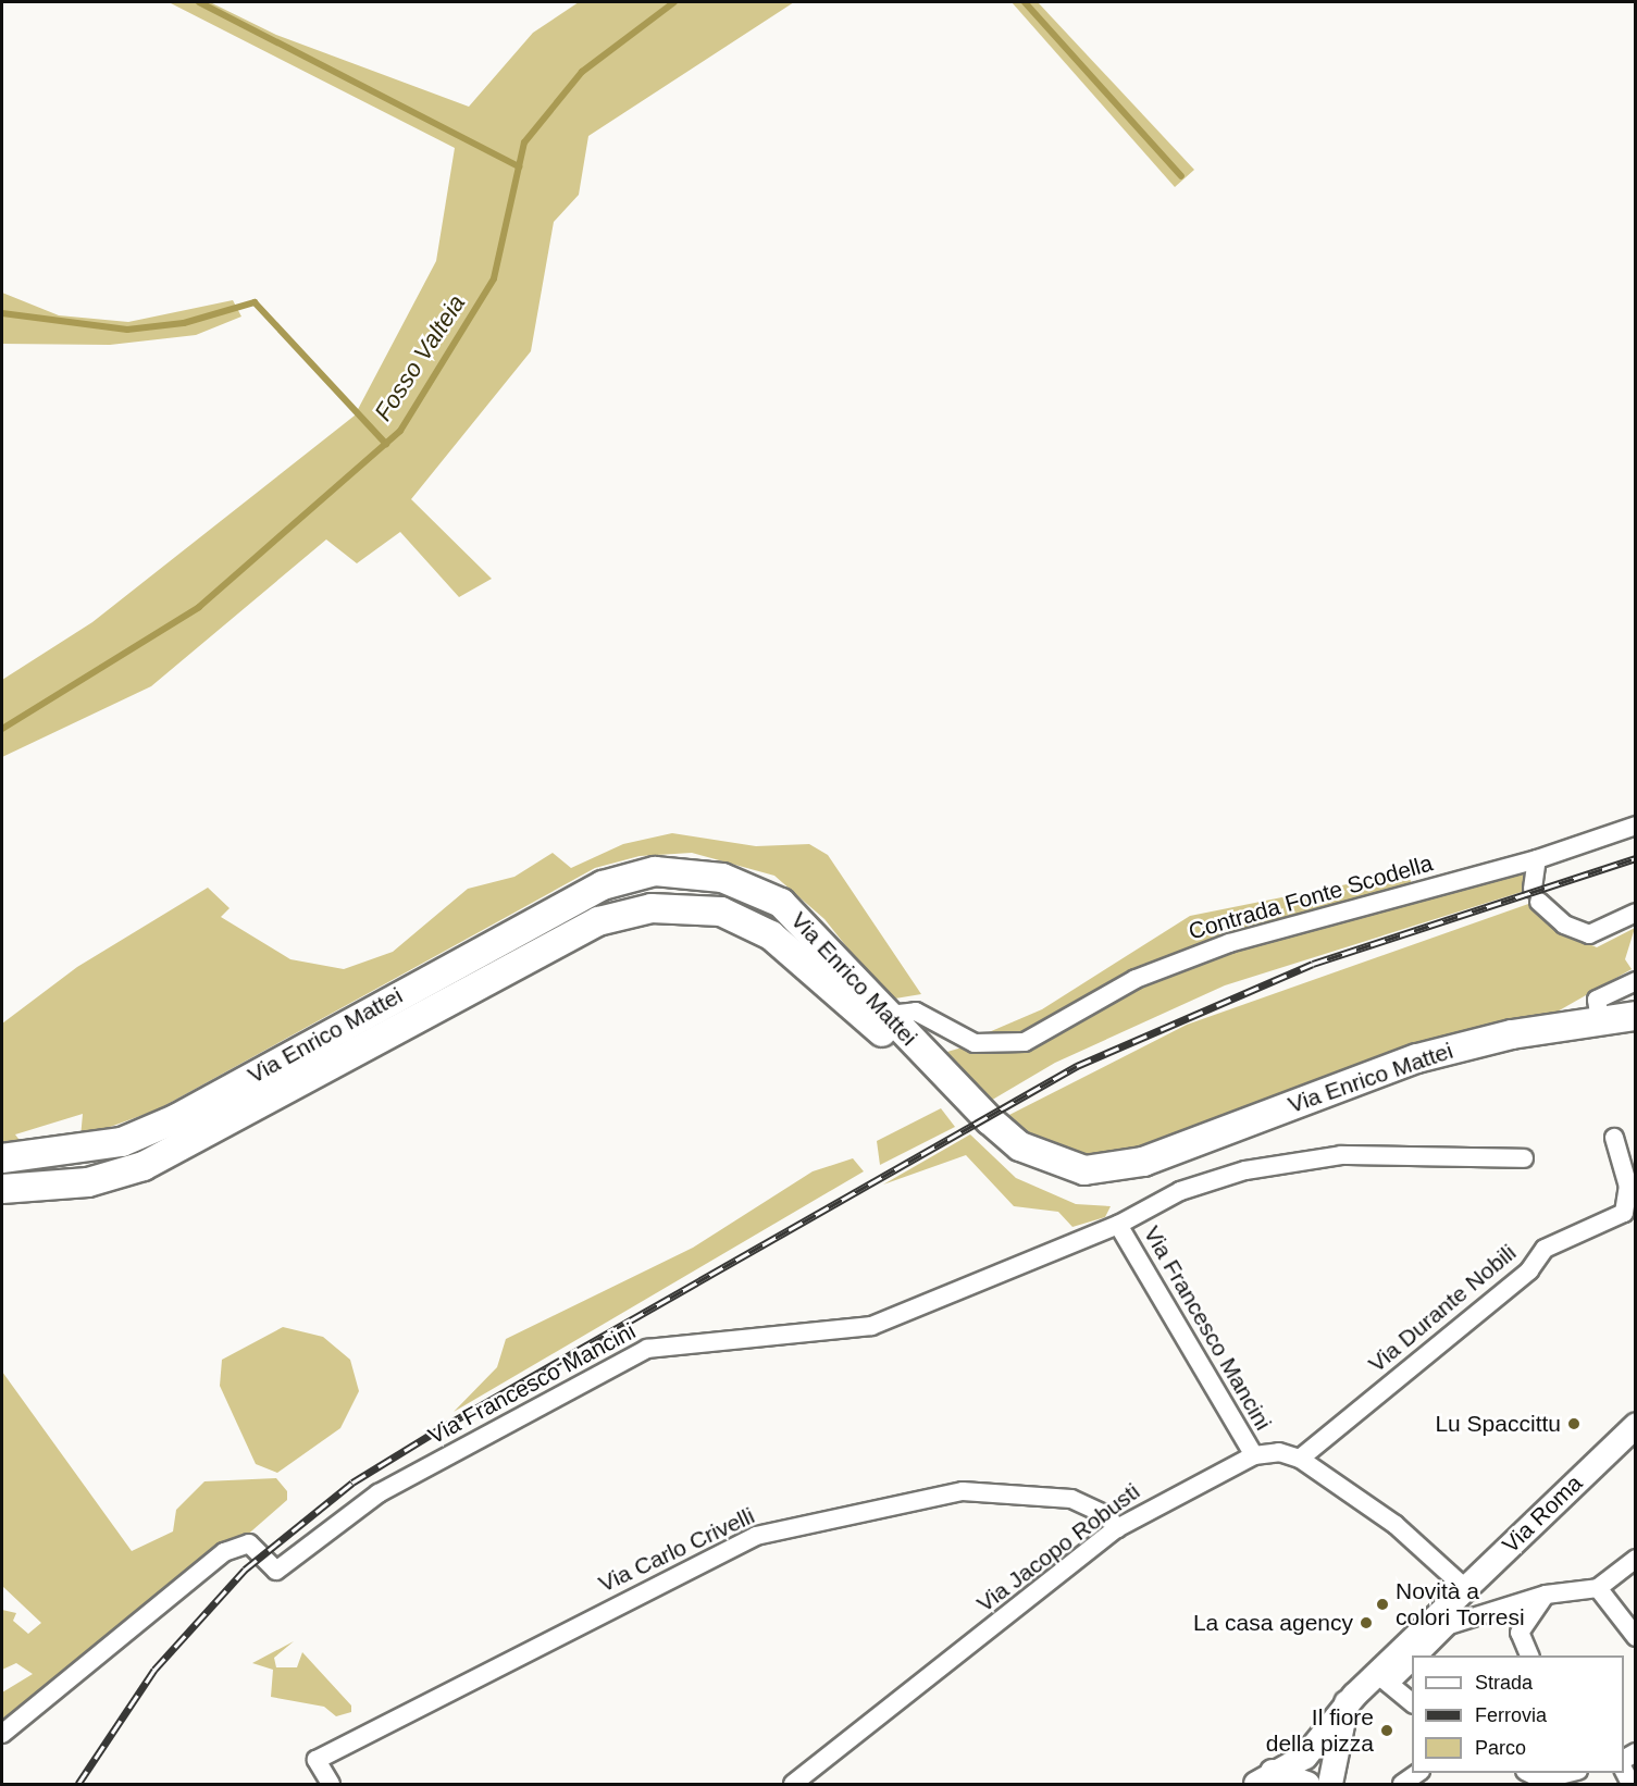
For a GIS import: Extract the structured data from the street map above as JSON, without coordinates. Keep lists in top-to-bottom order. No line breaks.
{"streets":{"main road":["Via Enrico Mattei","Via Roma"],"street":["Contrada Fonte Scodella","Via Durante Nobili","Via Francesco Mancini","Via Jacopo Robusti","Via Carlo Crivelli"]},"crossings":[["Contrada Fonte Scodella","Via Enrico Mattei"],["Via Durante Nobili","Via Jacopo Robusti"],["Via Francesco Mancini","Via Jacopo Robusti"],["Via Roma","Via Jacopo Robusti"],["Via Jacopo Robusti","Via Carlo Crivelli"]],"water":["Fosso Valteia"],"places":["Lu Spaccittu","Novità a colori Torresi","La casa agency","Il fiore della pizza"],"legend":["Strada","Ferrovia","Parco"]}
